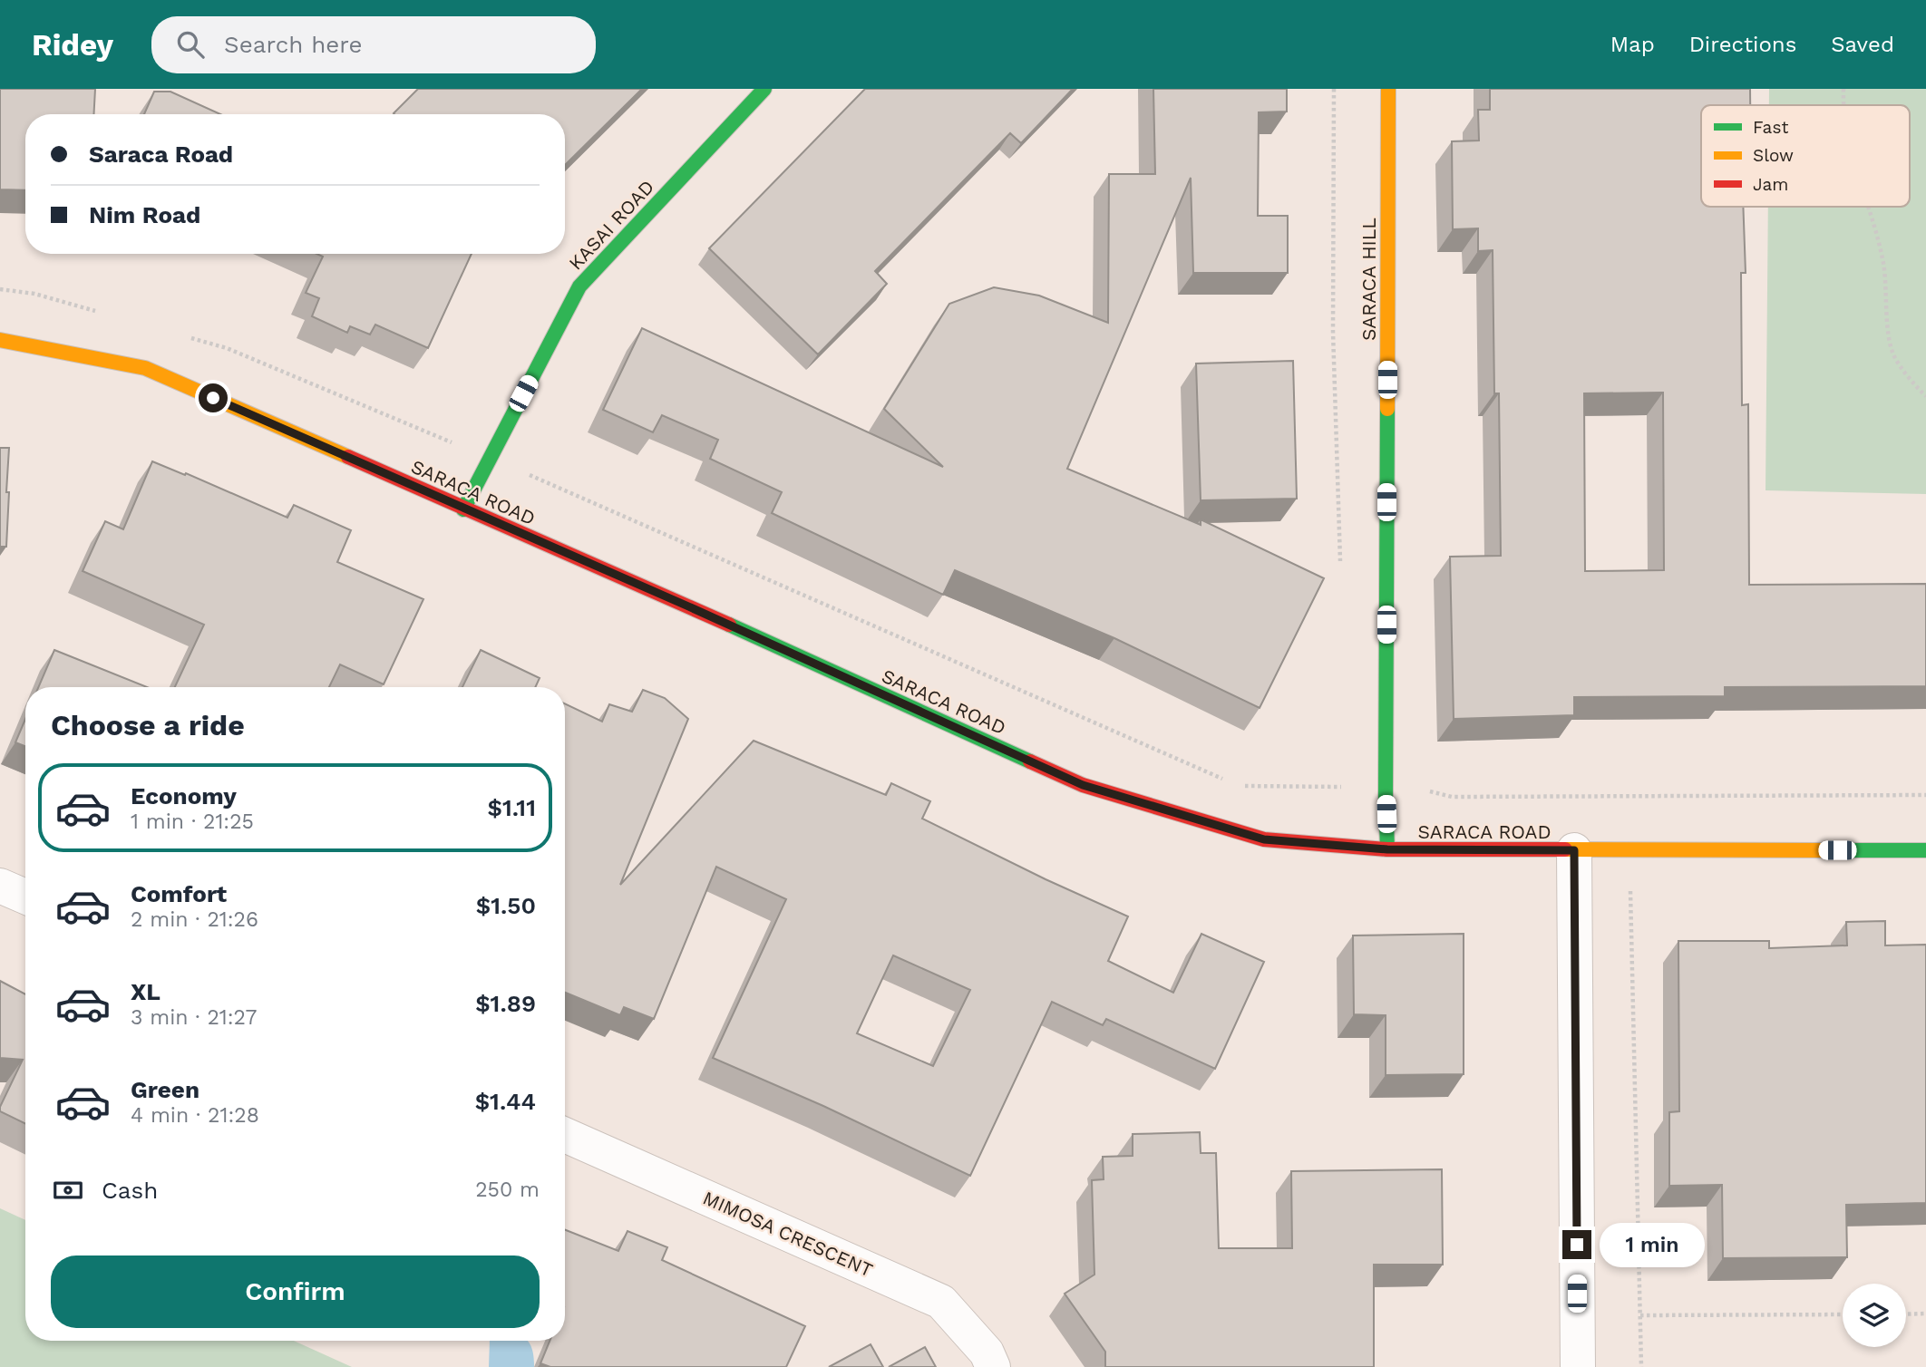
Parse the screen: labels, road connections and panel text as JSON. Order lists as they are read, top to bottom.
{
  "streets": {
    "street": [
      "KASAI ROAD",
      "SARACA HILL",
      "SARACA ROAD",
      "MIMOSA CRESCENT"
    ]
  },
  "crossings": [
    ["KASAI ROAD", "SARACA ROAD"],
    ["SARACA HILL", "SARACA ROAD"]
  ],
  "legend": ["Fast", "Slow", "Jam"],
  "page": {
    "header": "Ridey",
    "search": "Search here",
    "nav": ["Map", "Directions", "Saved"],
    "banner": ["Saraca Road", "Nim Road"],
    "heading": "Choose a ride",
    "list": [
      {
        "name": "Economy",
        "note": "1 min · 21:25",
        "value": "$1.11"
      },
      {
        "name": "Comfort",
        "note": "2 min · 21:26",
        "value": "$1.50"
      },
      {
        "name": "XL",
        "note": "3 min · 21:27",
        "value": "$1.89"
      },
      {
        "name": "Green",
        "note": "4 min · 21:28",
        "value": "$1.44"
      }
    ],
    "pay": ["Cash", "250 m"],
    "bubble": "1 min",
    "buttons": "Confirm"
  }
}
